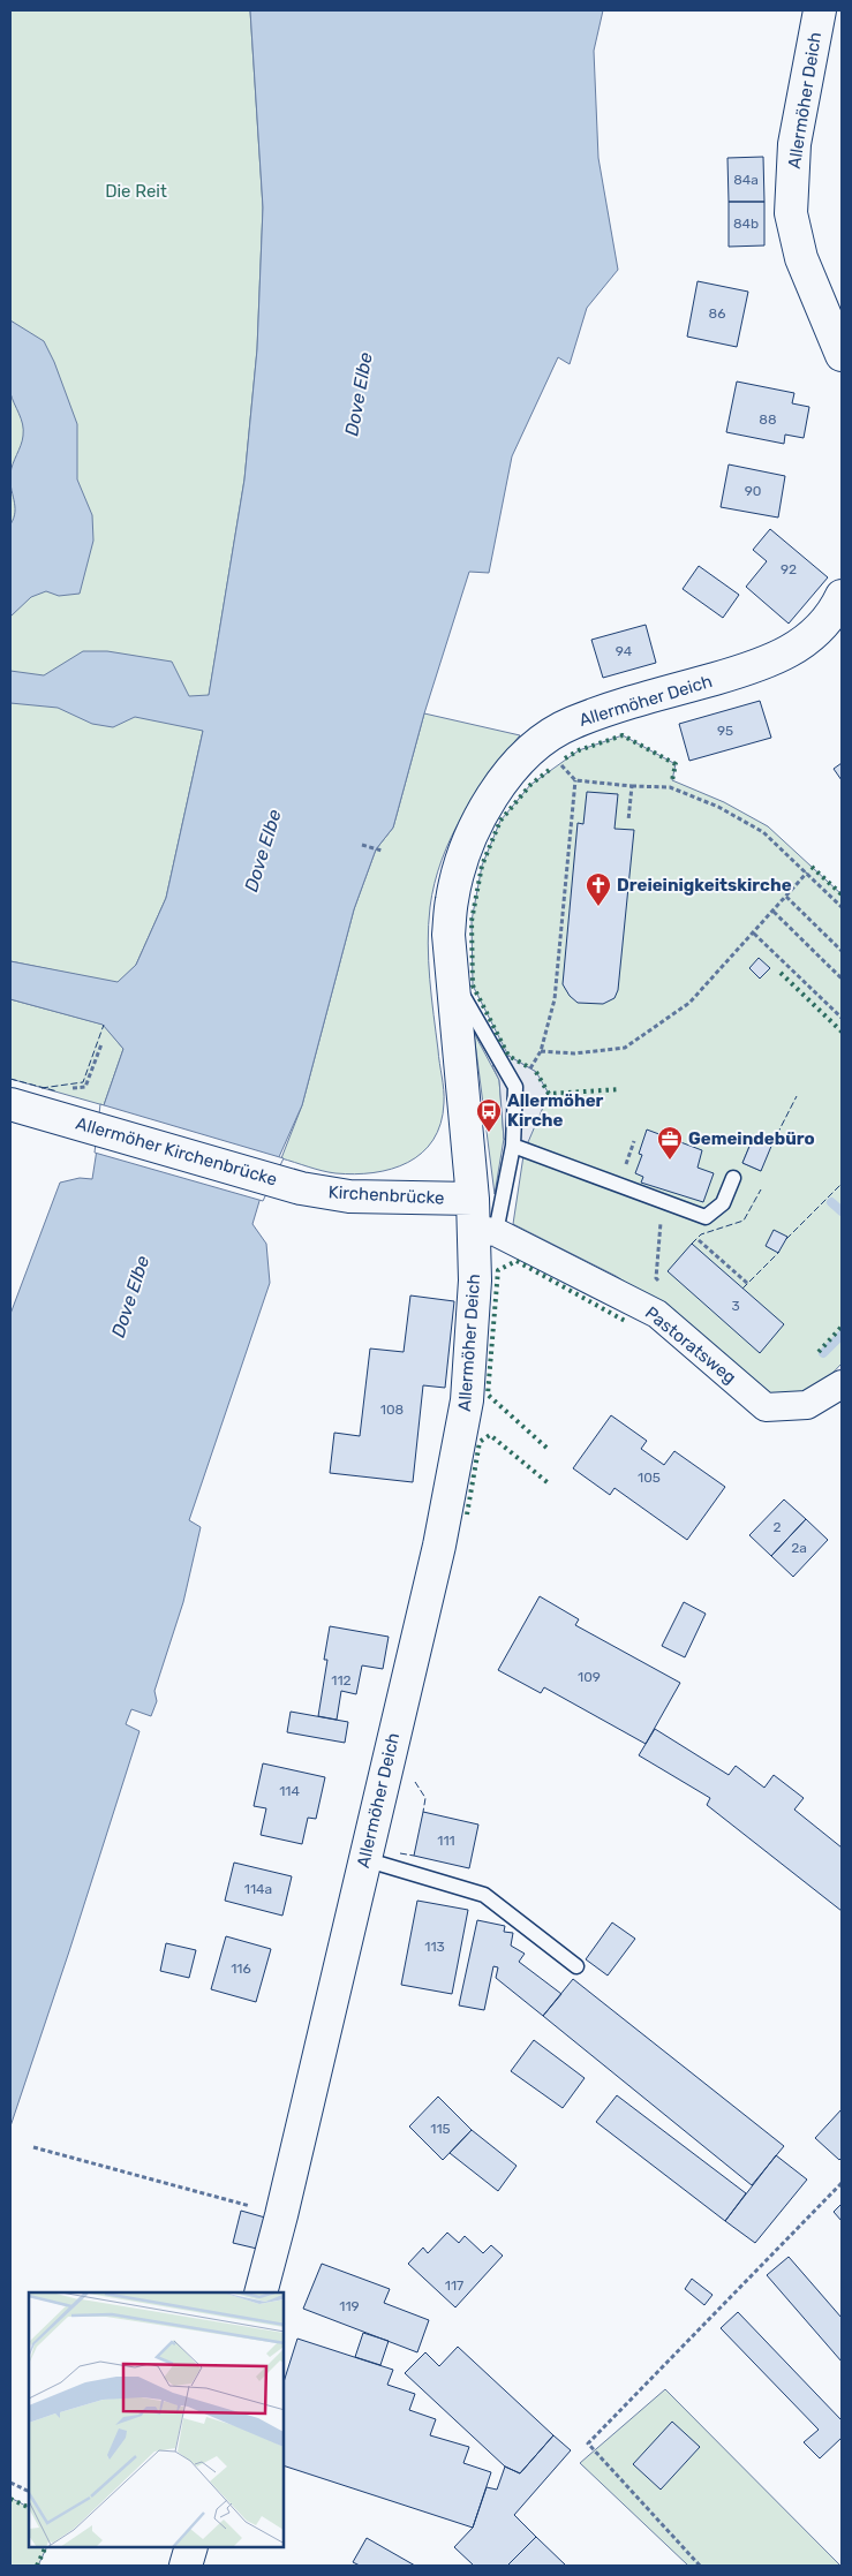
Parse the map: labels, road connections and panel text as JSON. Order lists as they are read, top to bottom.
{
  "streets": {
    "street": [
      "Allermöher Deich",
      "Allermöher Kirchenbrücke",
      "Kirchenbrücke",
      "Pastoratsweg"
    ]
  },
  "crossings": [
    ["Allermöher Deich", "Kirchenbrücke"],
    ["Allermöher Deich", "Pastoratsweg"],
    ["Allermöher Kirchenbrücke", "Kirchenbrücke"],
    ["Kirchenbrücke", "Pastoratsweg"]
  ],
  "water": ["Dove Elbe"],
  "parks": ["Die Reit"],
  "places": {
    "church": ["Dreieinigkeitskirche"],
    "bus stop": ["Allermöher Kirche"],
    "office": ["Gemeindebüro"]
  },
  "house_numbers": [
    "84a",
    "84b",
    "86",
    "88",
    "90",
    "92",
    "94",
    "95",
    "3",
    "108",
    "105",
    "2",
    "2a",
    "109",
    "112",
    "114",
    "111",
    "114a",
    "113",
    "116",
    "115",
    "117",
    "119"
  ]
}
